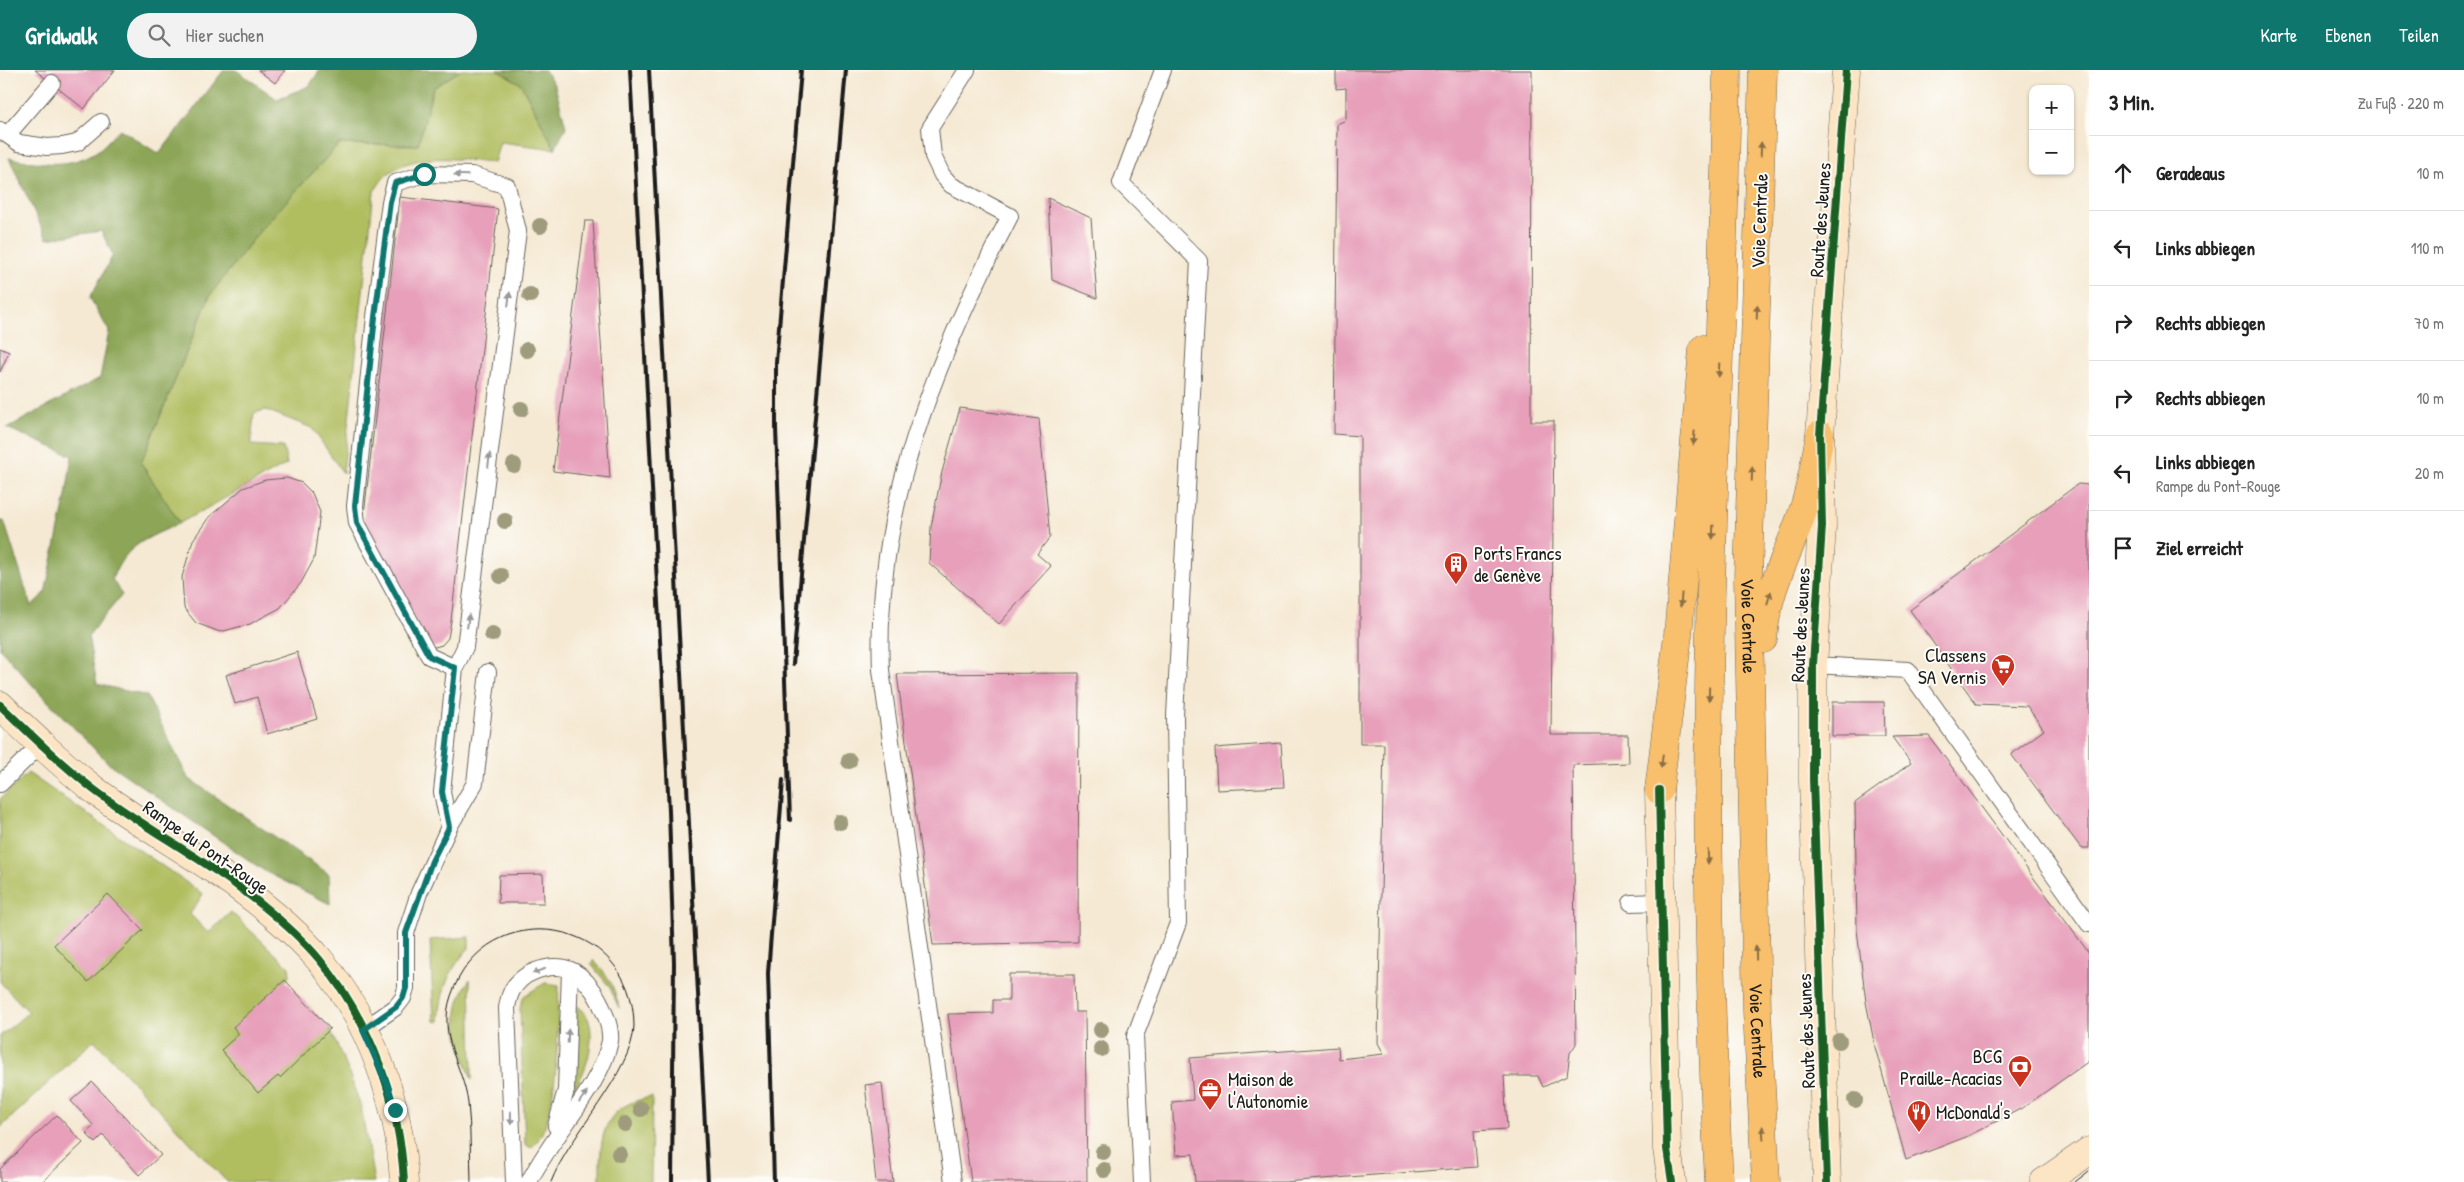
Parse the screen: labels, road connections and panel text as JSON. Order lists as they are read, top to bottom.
{
  "streets": {
    "main road": ["Voie Centrale"],
    "street": ["Route des Jeunes", "Rampe du Pont-Rouge"]
  },
  "places": {
    "building": ["Ports Francs de Genève"],
    "supermarket": ["Classens SA Vernis"],
    "bank": ["BCG Praille-Acacias"],
    "office": ["Maison de l'Autonomie"],
    "restaurant": ["McDonald's"]
  },
  "page": {
    "header": "Gridwalk",
    "search": "Hier suchen",
    "nav": ["Karte", "Ebenen", "Teilen"],
    "heading": ["3 Min.", "Zu Fuß · 220 m"],
    "map_buttons": ["+", "−"],
    "list": [
      ["Geradeaus", "10 m"],
      ["Links abbiegen", "110 m"],
      ["Rechts abbiegen", "70 m"],
      ["Rechts abbiegen", "10 m"],
      ["Links abbiegen", "Rampe du Pont-Rouge", "20 m"],
      "Ziel erreicht"
    ]
  }
}
